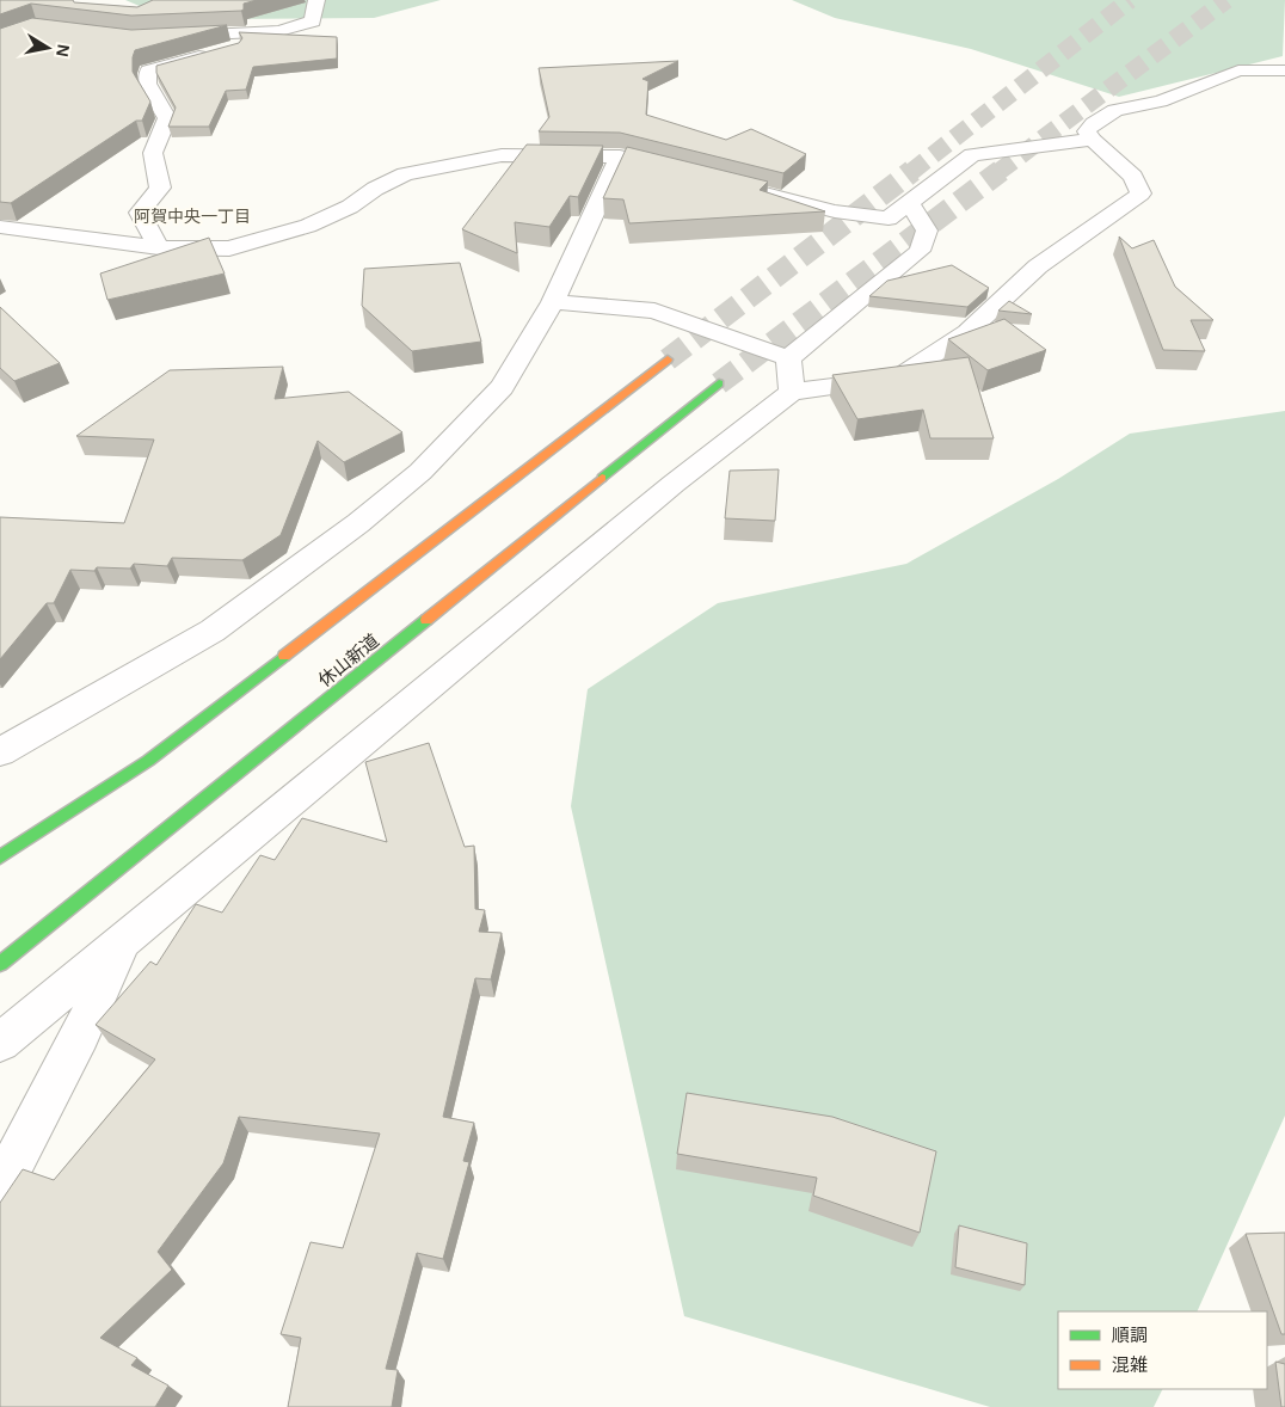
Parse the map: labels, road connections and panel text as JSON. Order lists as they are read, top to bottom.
{
  "streets": {
    "highway": ["休山新道"]
  },
  "districts": ["阿賀中央一丁目"],
  "legend": ["順調", "混雑"],
  "north": "right"
}
